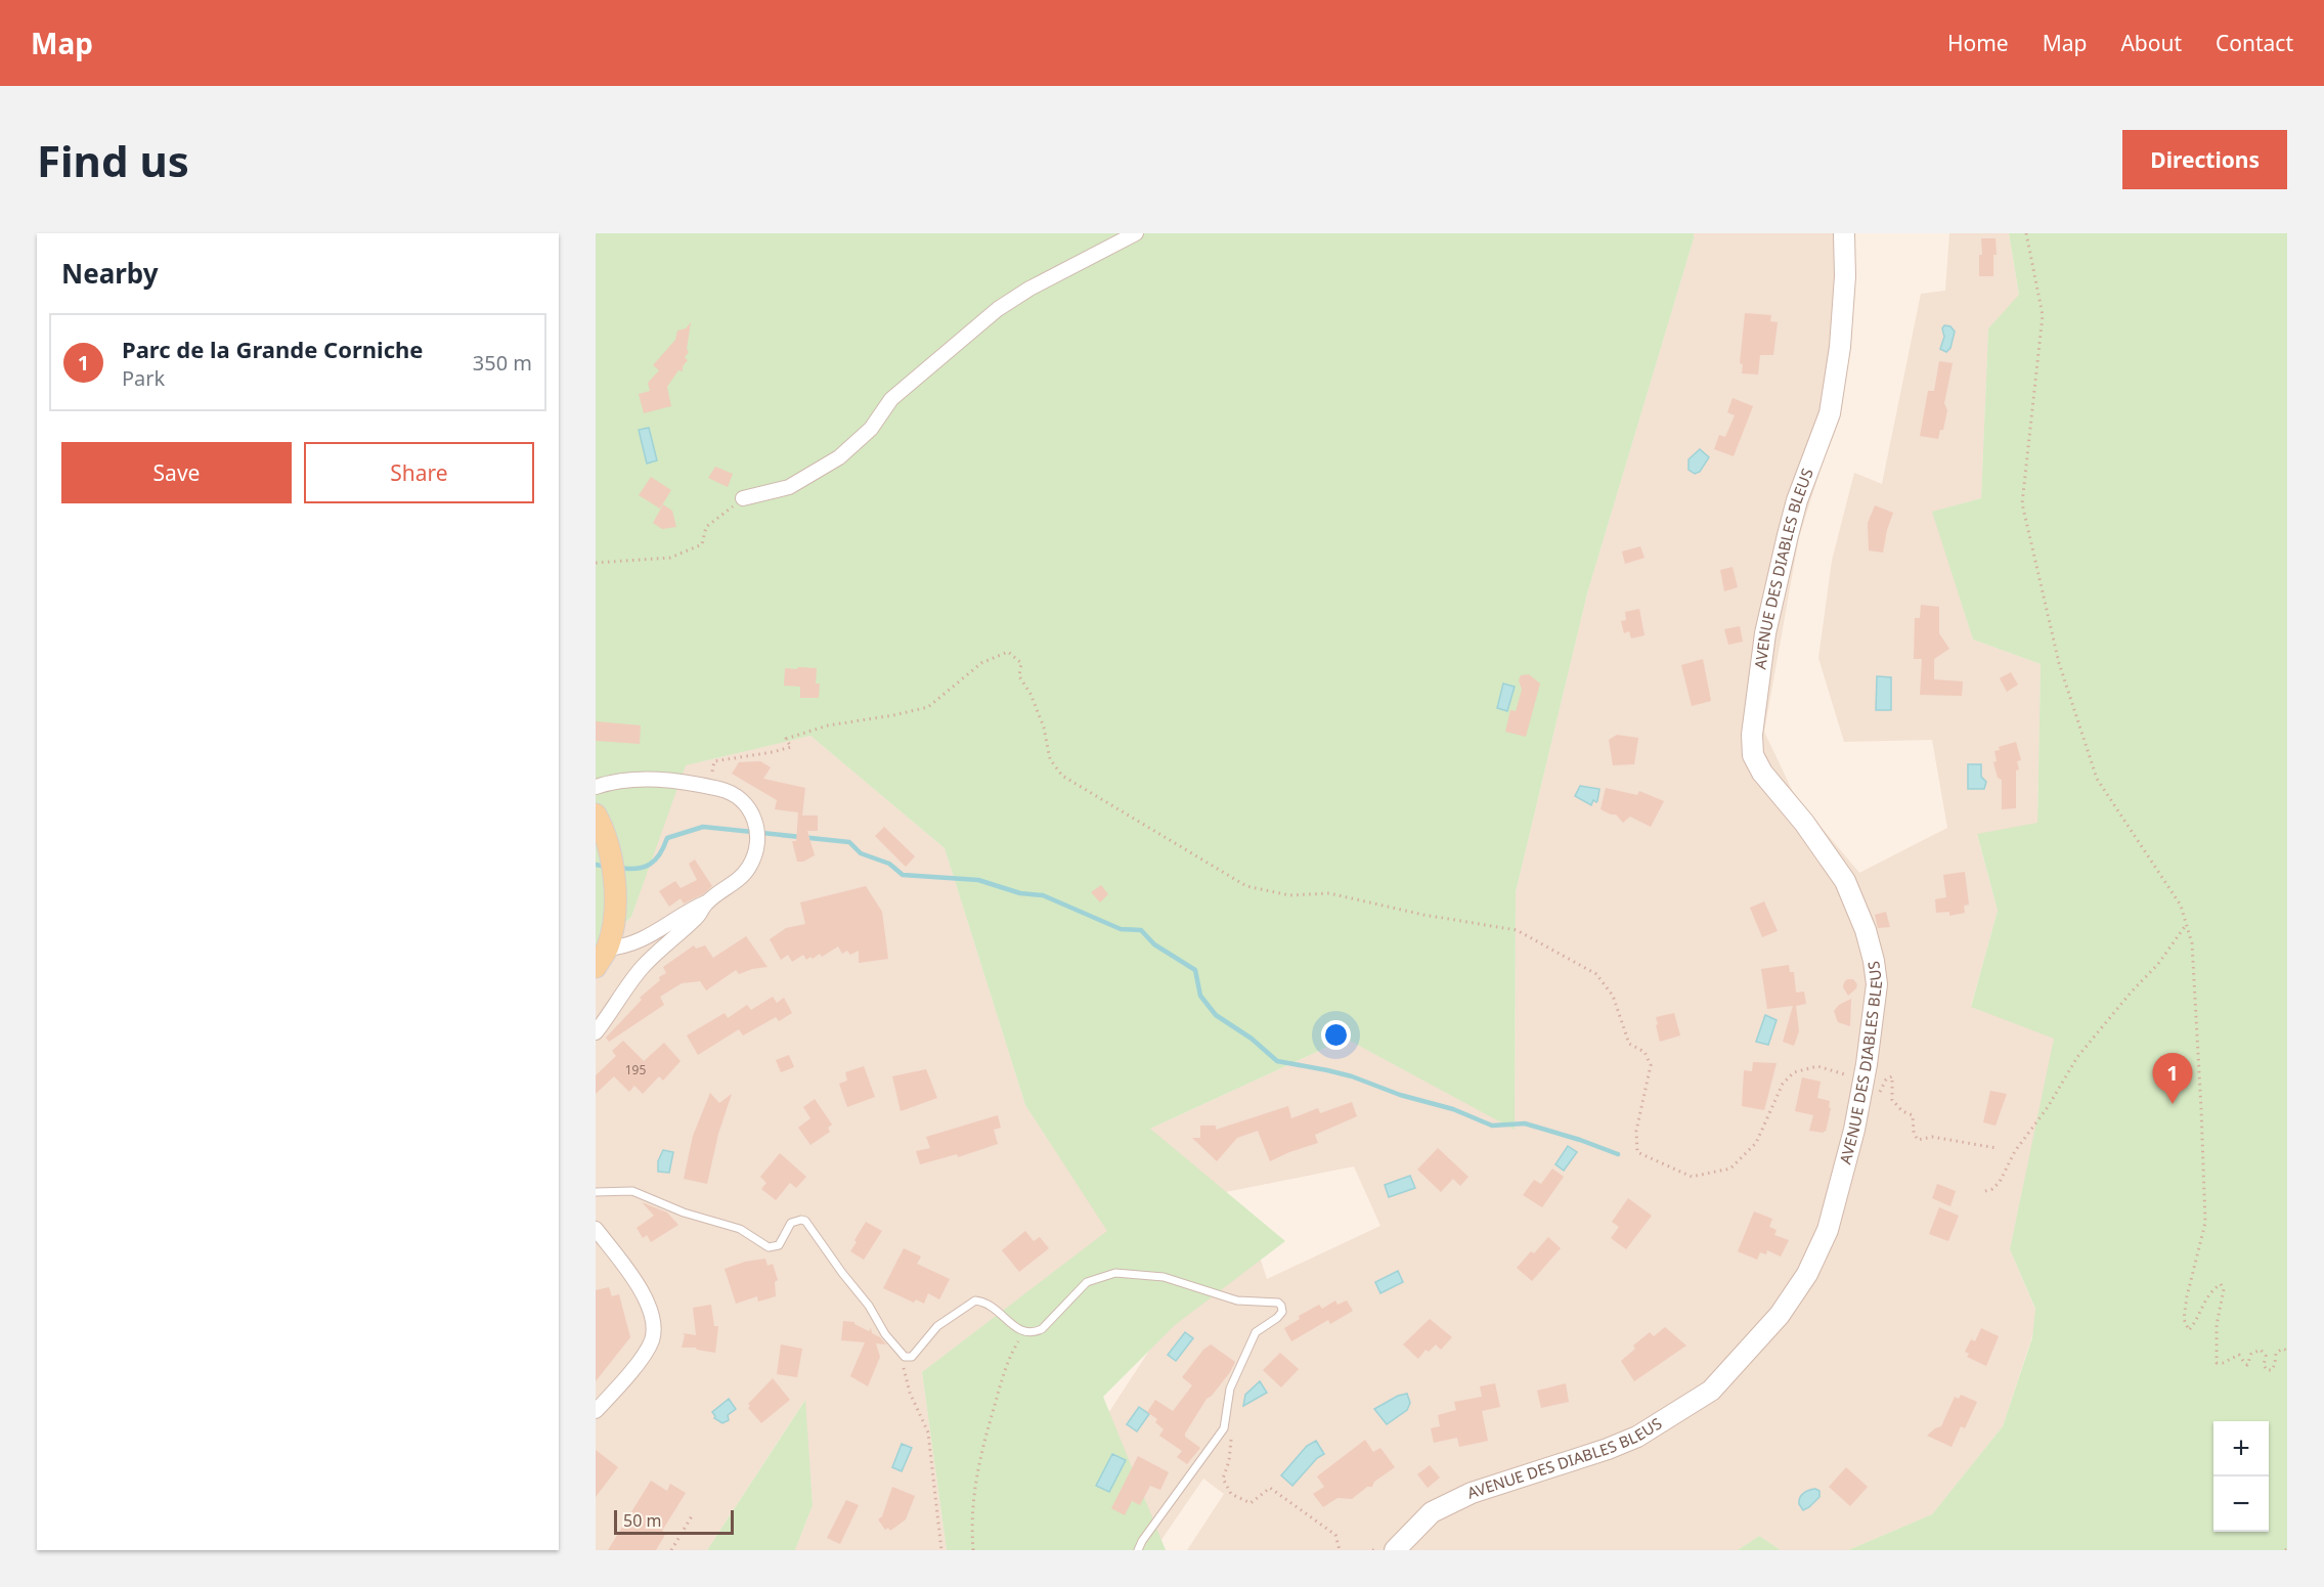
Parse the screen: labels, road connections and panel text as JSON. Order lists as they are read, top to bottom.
{
  "streets": {
    "main road": ["AVENUE DES DIABLES BLEUS"]
  },
  "house_numbers": ["195"],
  "scale_bar": "50 m",
  "page": {
    "header": "Map",
    "nav": [
      "Home",
      "Map",
      "About",
      "Contact"
    ],
    "buttons": [
      "Directions",
      ["Save", "Share"]
    ],
    "title": "Find us",
    "heading": "Nearby",
    "list": [
      {
        "mark": "1",
        "name": "Parc de la Grande Corniche",
        "note": "Park",
        "value": "350 m"
      }
    ],
    "pins": "1",
    "map_buttons": ["+", "−"],
    "scale": "50 m"
  }
}
